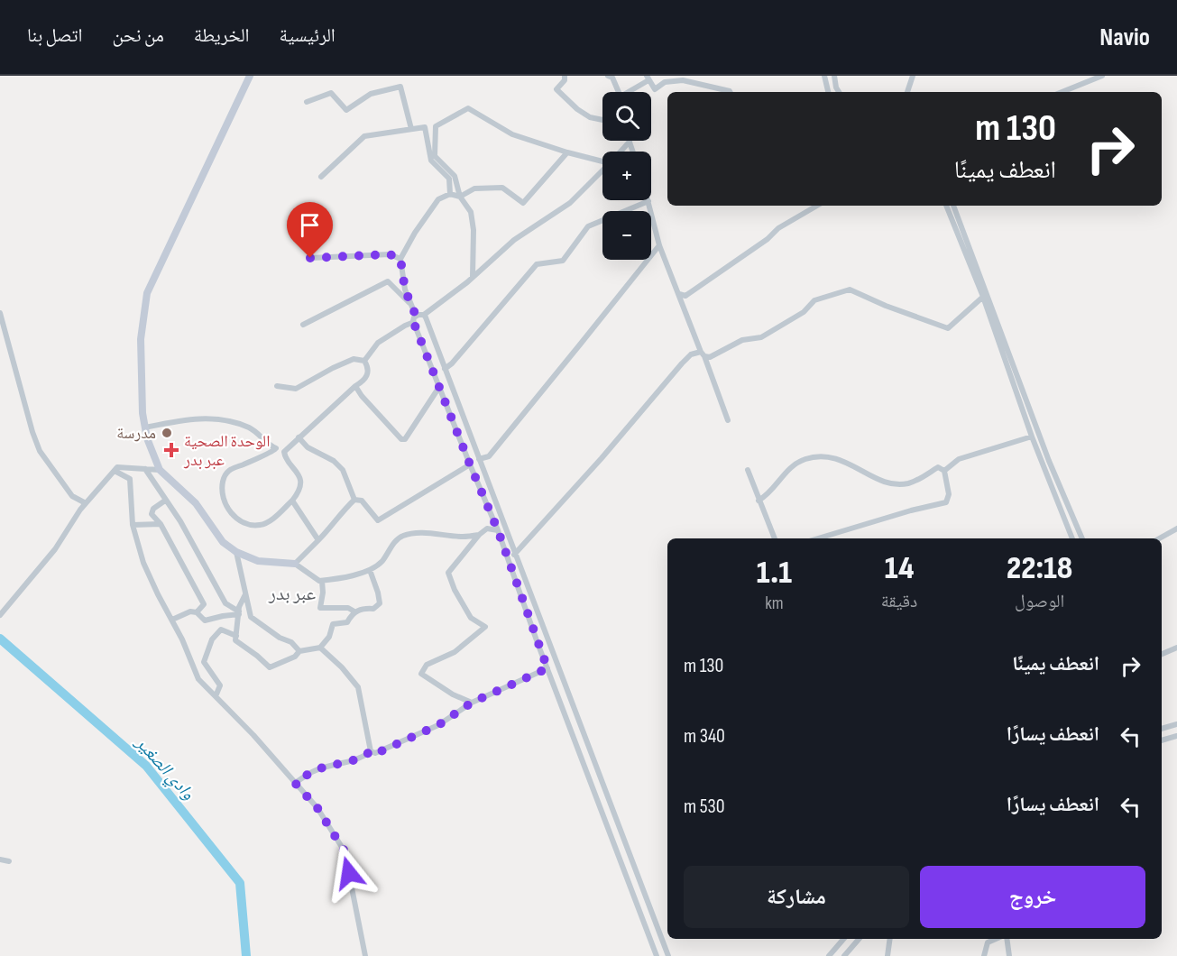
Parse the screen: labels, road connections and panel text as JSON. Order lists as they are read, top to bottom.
{
  "districts": ["عبر بدر"],
  "water": ["وادي الصغير"],
  "places": {
    "other": ["مدرسة"],
    "health": ["الوحدة الصحية عبر بدر"]
  },
  "page": {
    "header": "Navio",
    "nav": [
      "الرئيسية",
      "الخريطة",
      "من نحن",
      "اتصل بنا"
    ],
    "map_buttons": ["+", "−"],
    "turn": ["130 m", "انعطف يمينًا"],
    "eta": [
      "22:18",
      "الوصول",
      "14",
      "دقيقة",
      "1.1",
      "km"
    ],
    "list": [
      {
        "name": "انعطف يمينًا",
        "value": "130 m"
      },
      {
        "name": "انعطف يسارًا",
        "value": "340 m"
      },
      {
        "name": "انعطف يسارًا",
        "value": "530 m"
      }
    ],
    "buttons": ["خروج", "مشاركة"]
  }
}
